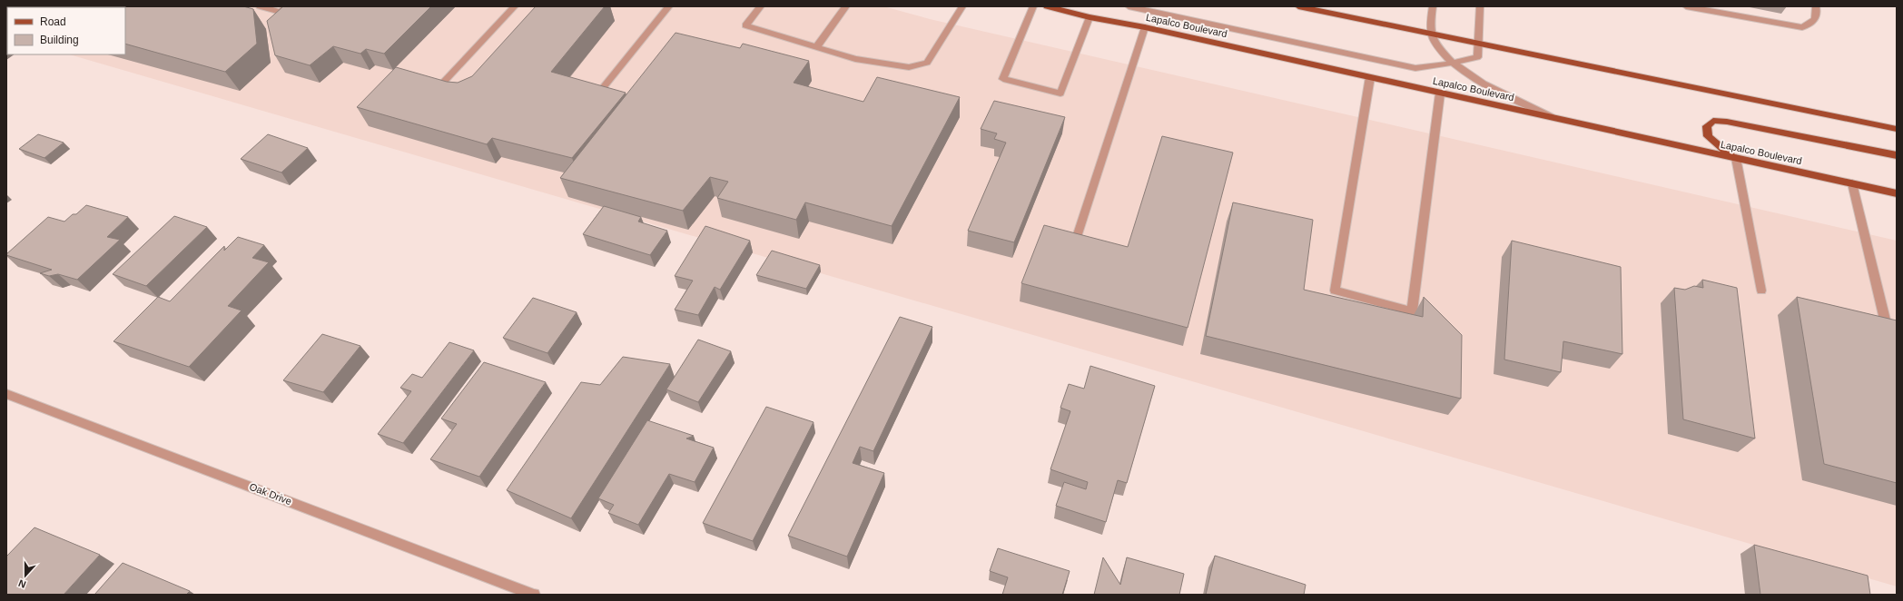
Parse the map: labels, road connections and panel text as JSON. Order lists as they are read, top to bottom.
{
  "streets": {
    "main road": ["Lapalco Boulevard"],
    "street": ["Oak Drive"]
  },
  "legend": ["Road", "Building"],
  "north": "bottom"
}
